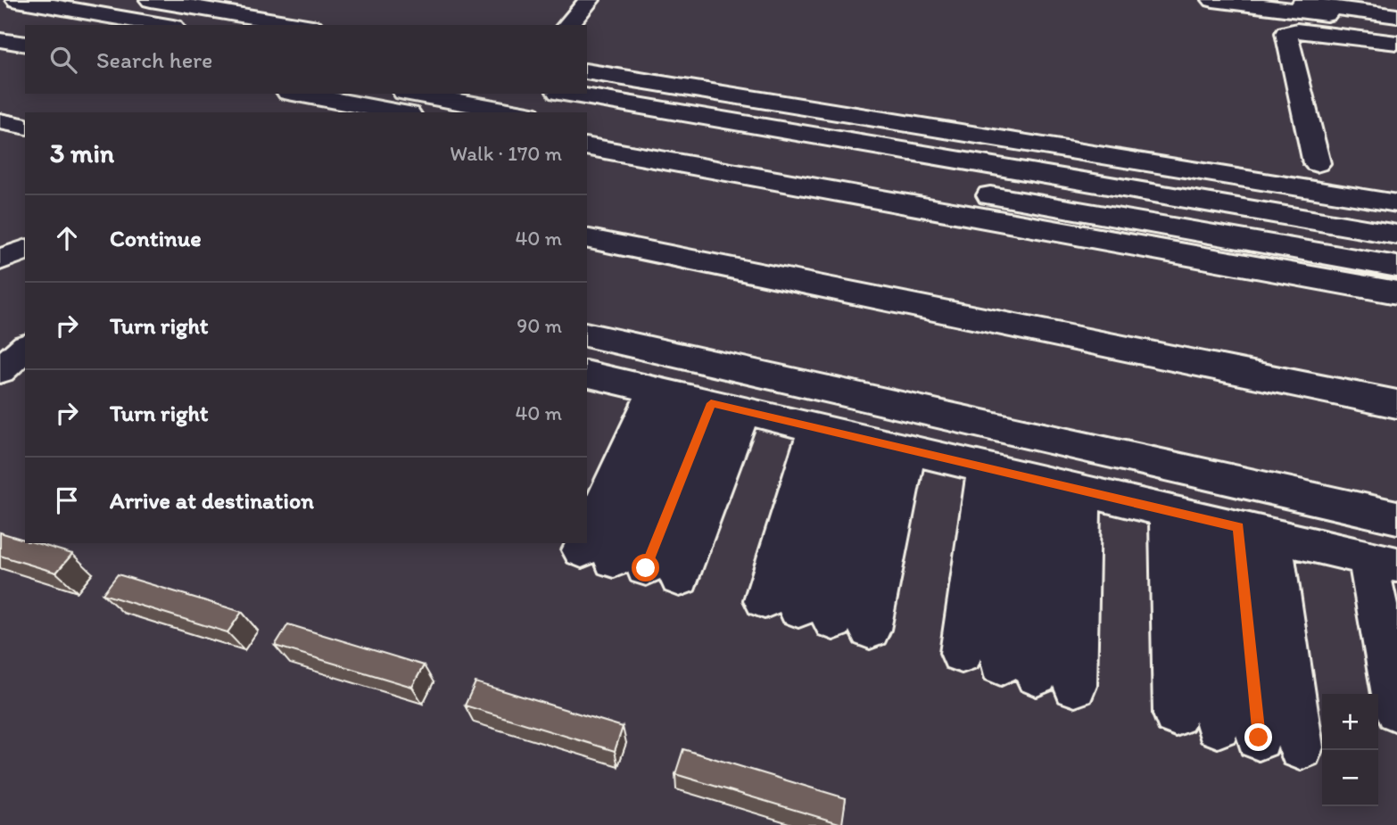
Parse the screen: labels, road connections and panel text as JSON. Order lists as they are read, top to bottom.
{
  "page": {
    "search": "Search here",
    "heading": ["3 min", "Walk · 170 m"],
    "list": [
      ["Continue", "40 m"],
      ["Turn right", "90 m"],
      ["Turn right", "40 m"],
      "Arrive at destination"
    ],
    "map_buttons": ["+", "−"]
  }
}
